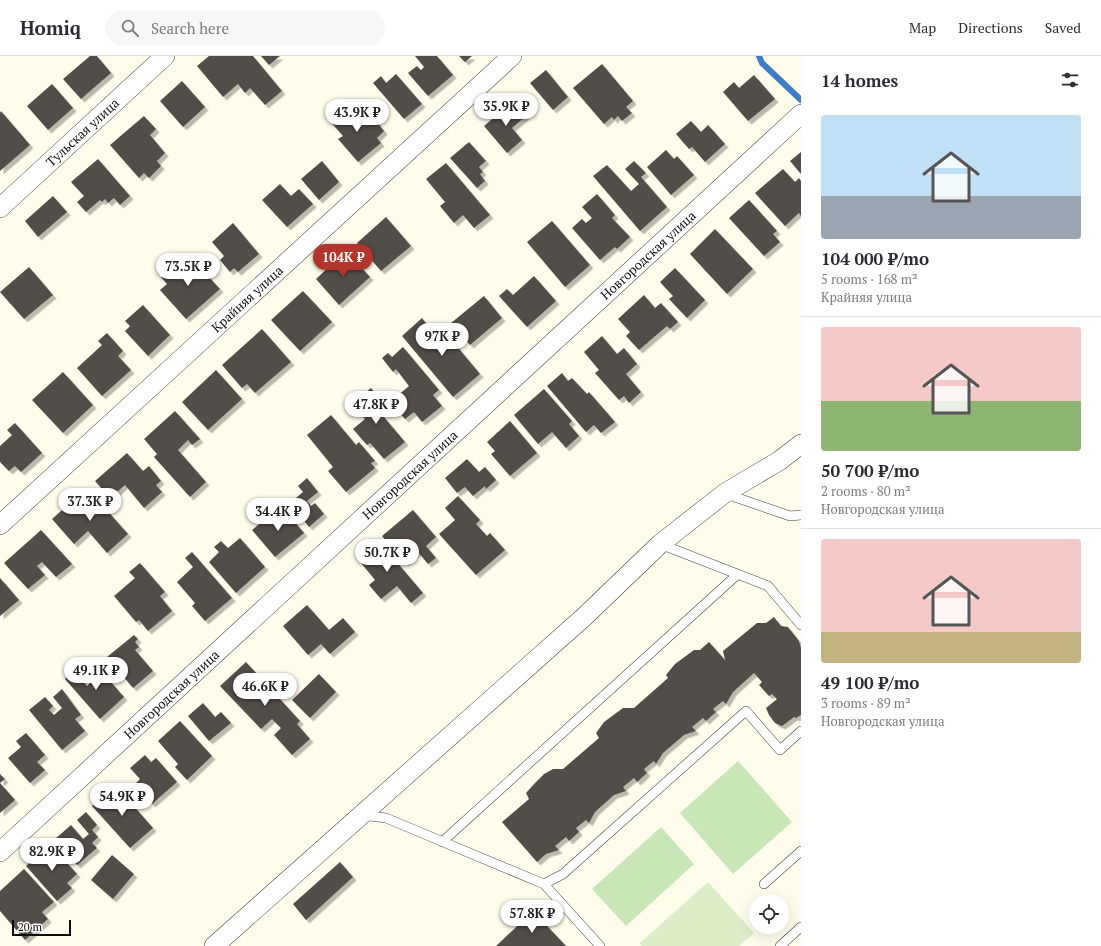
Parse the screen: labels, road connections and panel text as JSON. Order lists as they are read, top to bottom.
{
  "streets": {
    "street": ["Тульская улица", "Новгородская улица", "Крайняя улица"]
  },
  "scale_bar": "20 m",
  "page": {
    "header": "Homiq",
    "search": "Search here",
    "nav": ["Map", "Directions", "Saved"],
    "heading": "14 homes",
    "price": [
      "35.9K ₽",
      "43.9K ₽",
      "104K ₽",
      "73.5K ₽",
      "97K ₽",
      "47.8K ₽",
      "37.3K ₽",
      "34.4K ₽",
      "50.7K ₽",
      "49.1K ₽",
      "46.6K ₽",
      "54.9K ₽",
      "82.9K ₽",
      "57.8K ₽"
    ],
    "list": [
      {
        "name": "104 000 ₽/mo",
        "note": "5 rooms · 168 m² · Крайняя улица"
      },
      {
        "name": "50 700 ₽/mo",
        "note": "2 rooms · 80 m² · Новгородская улица"
      },
      {
        "name": "49 100 ₽/mo",
        "note": "3 rooms · 89 m² · Новгородская улица"
      }
    ],
    "scale": "20 m"
  }
}
